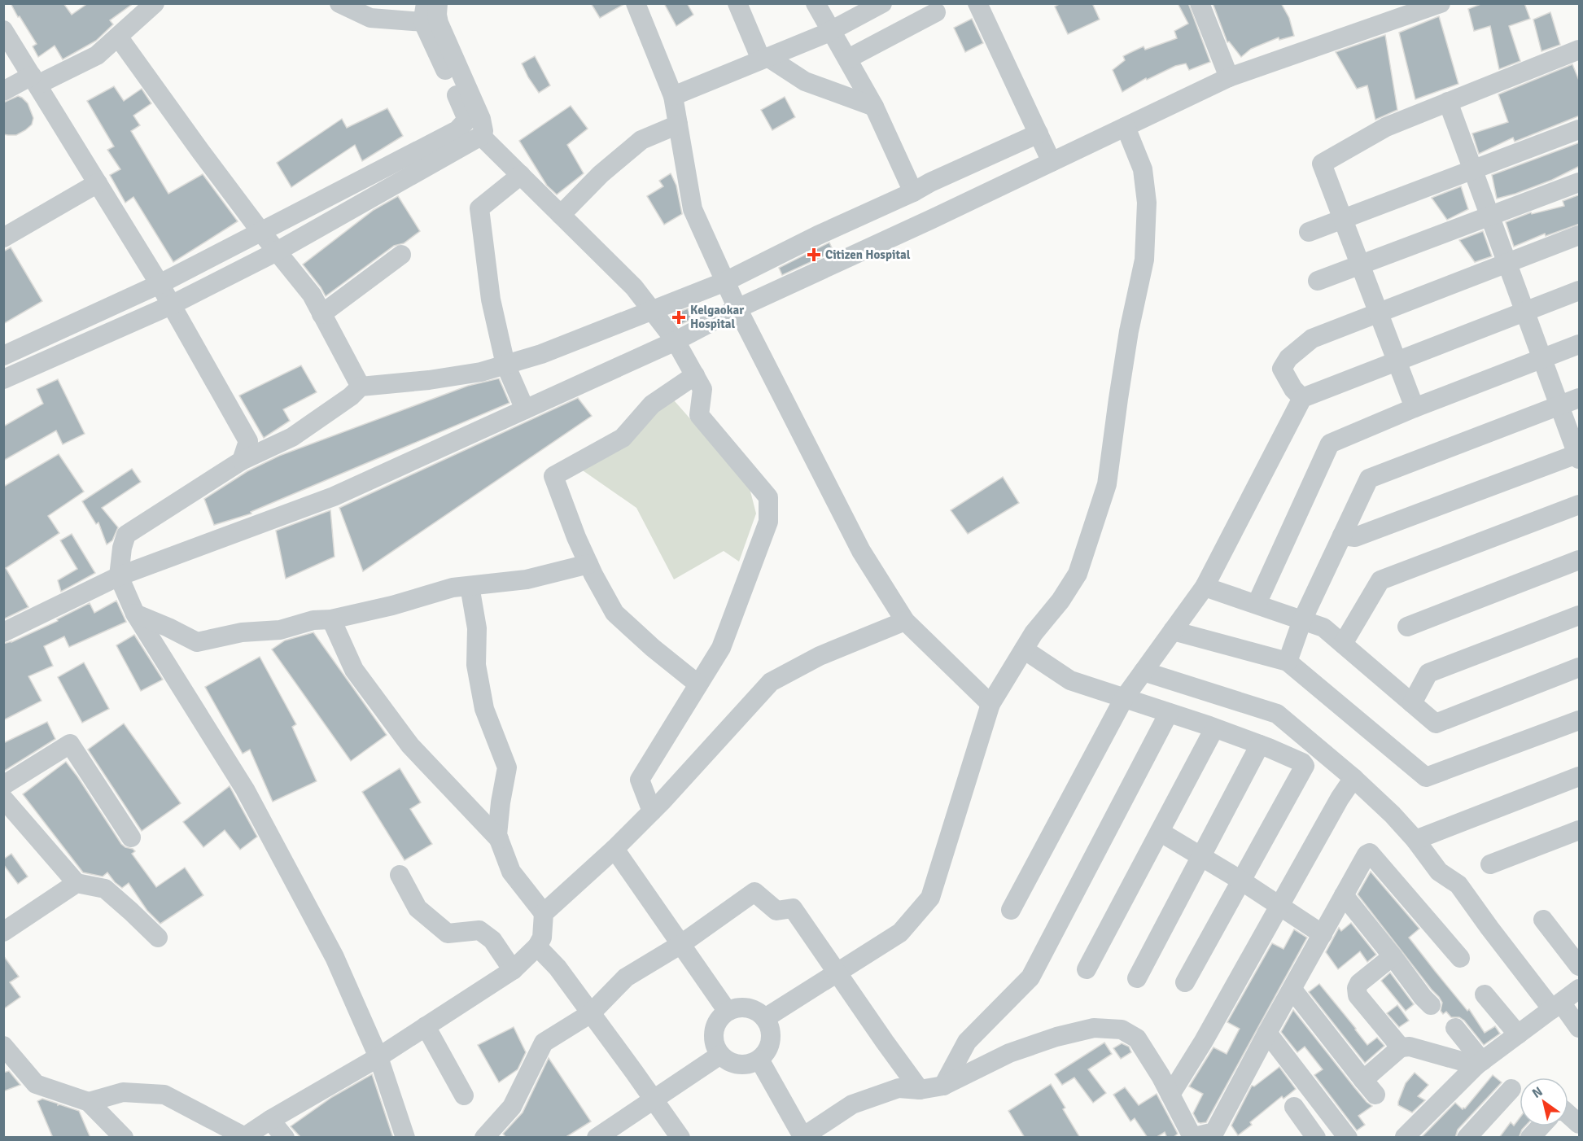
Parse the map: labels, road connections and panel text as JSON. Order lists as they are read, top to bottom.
{
  "places": {
    "health": ["Citizen Hospital", "Kelgaokar Hospital"]
  },
  "north": "top left"
}
